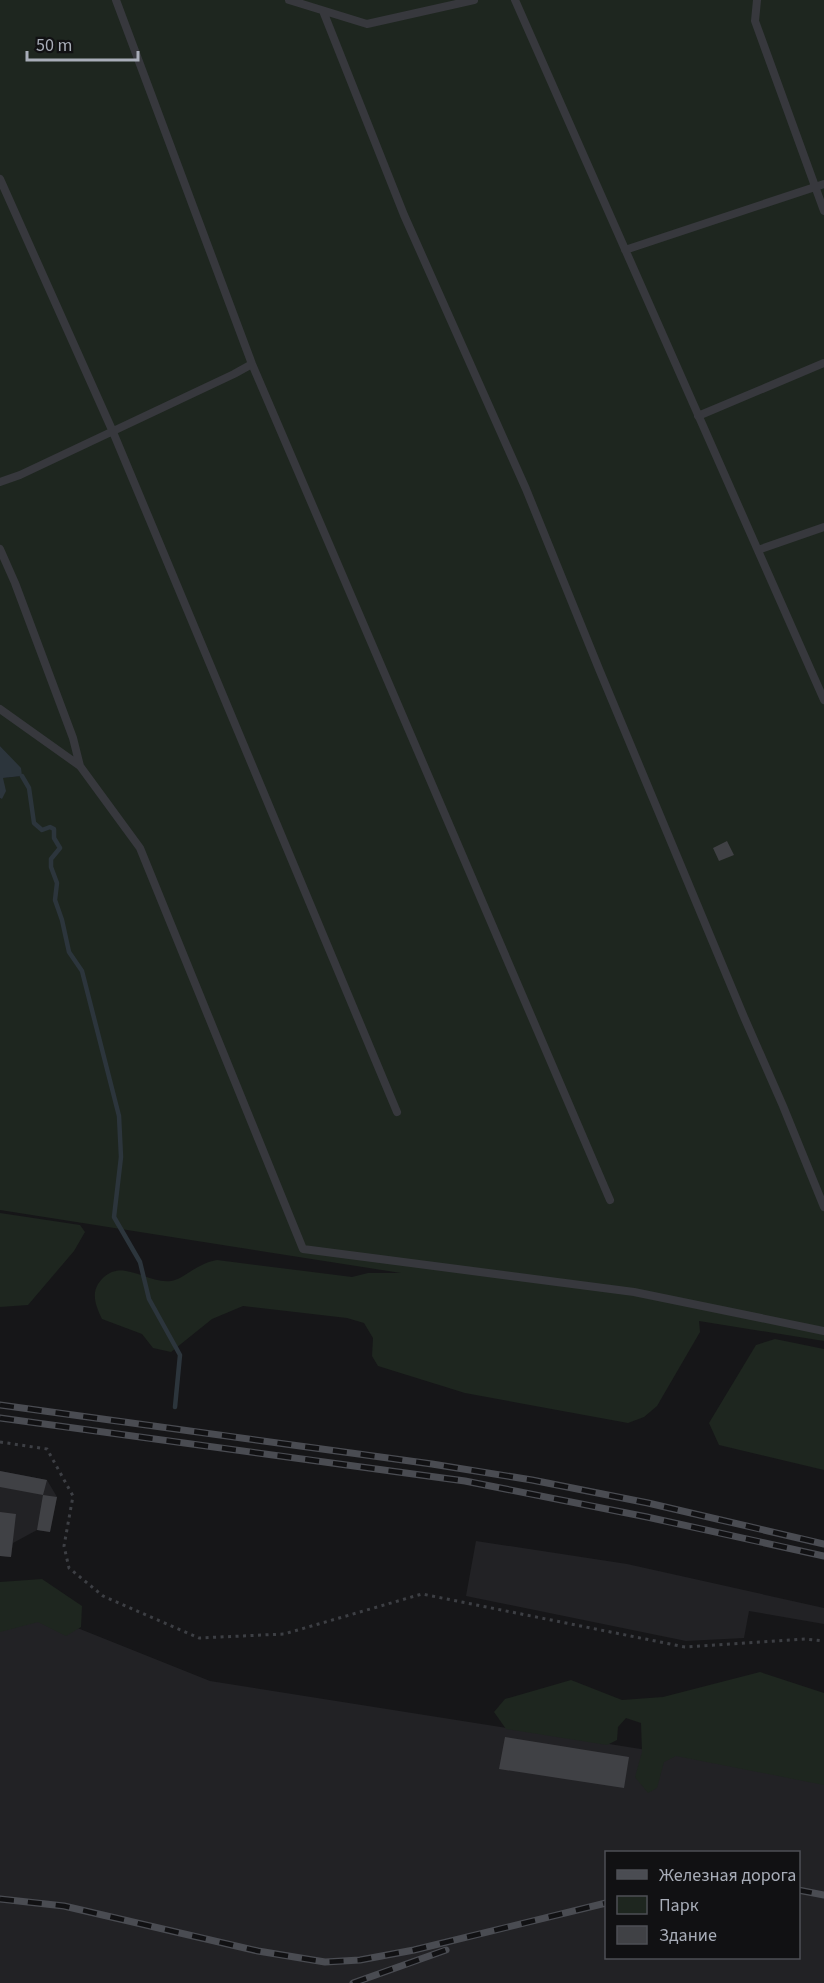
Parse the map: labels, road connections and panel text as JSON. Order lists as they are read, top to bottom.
{
  "legend": ["Железная дорога", "Парк", "Здание"],
  "scale_bar": "50 m"
}
